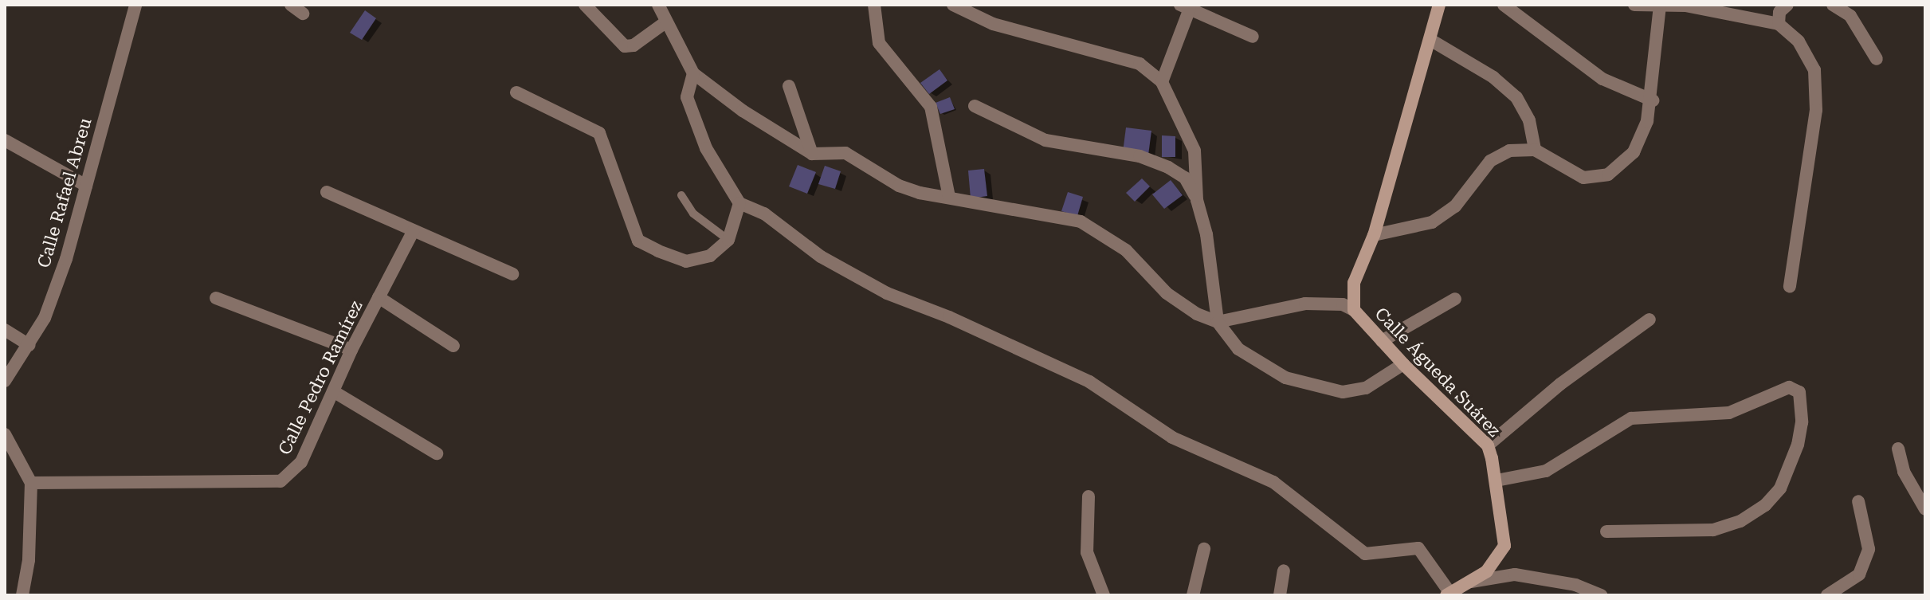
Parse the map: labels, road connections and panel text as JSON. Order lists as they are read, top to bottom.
{
  "streets": {
    "street": ["Calle Rafael Abreu", "Calle Águeda Suárez", "Calle Pedro Ramírez"]
  }
}
